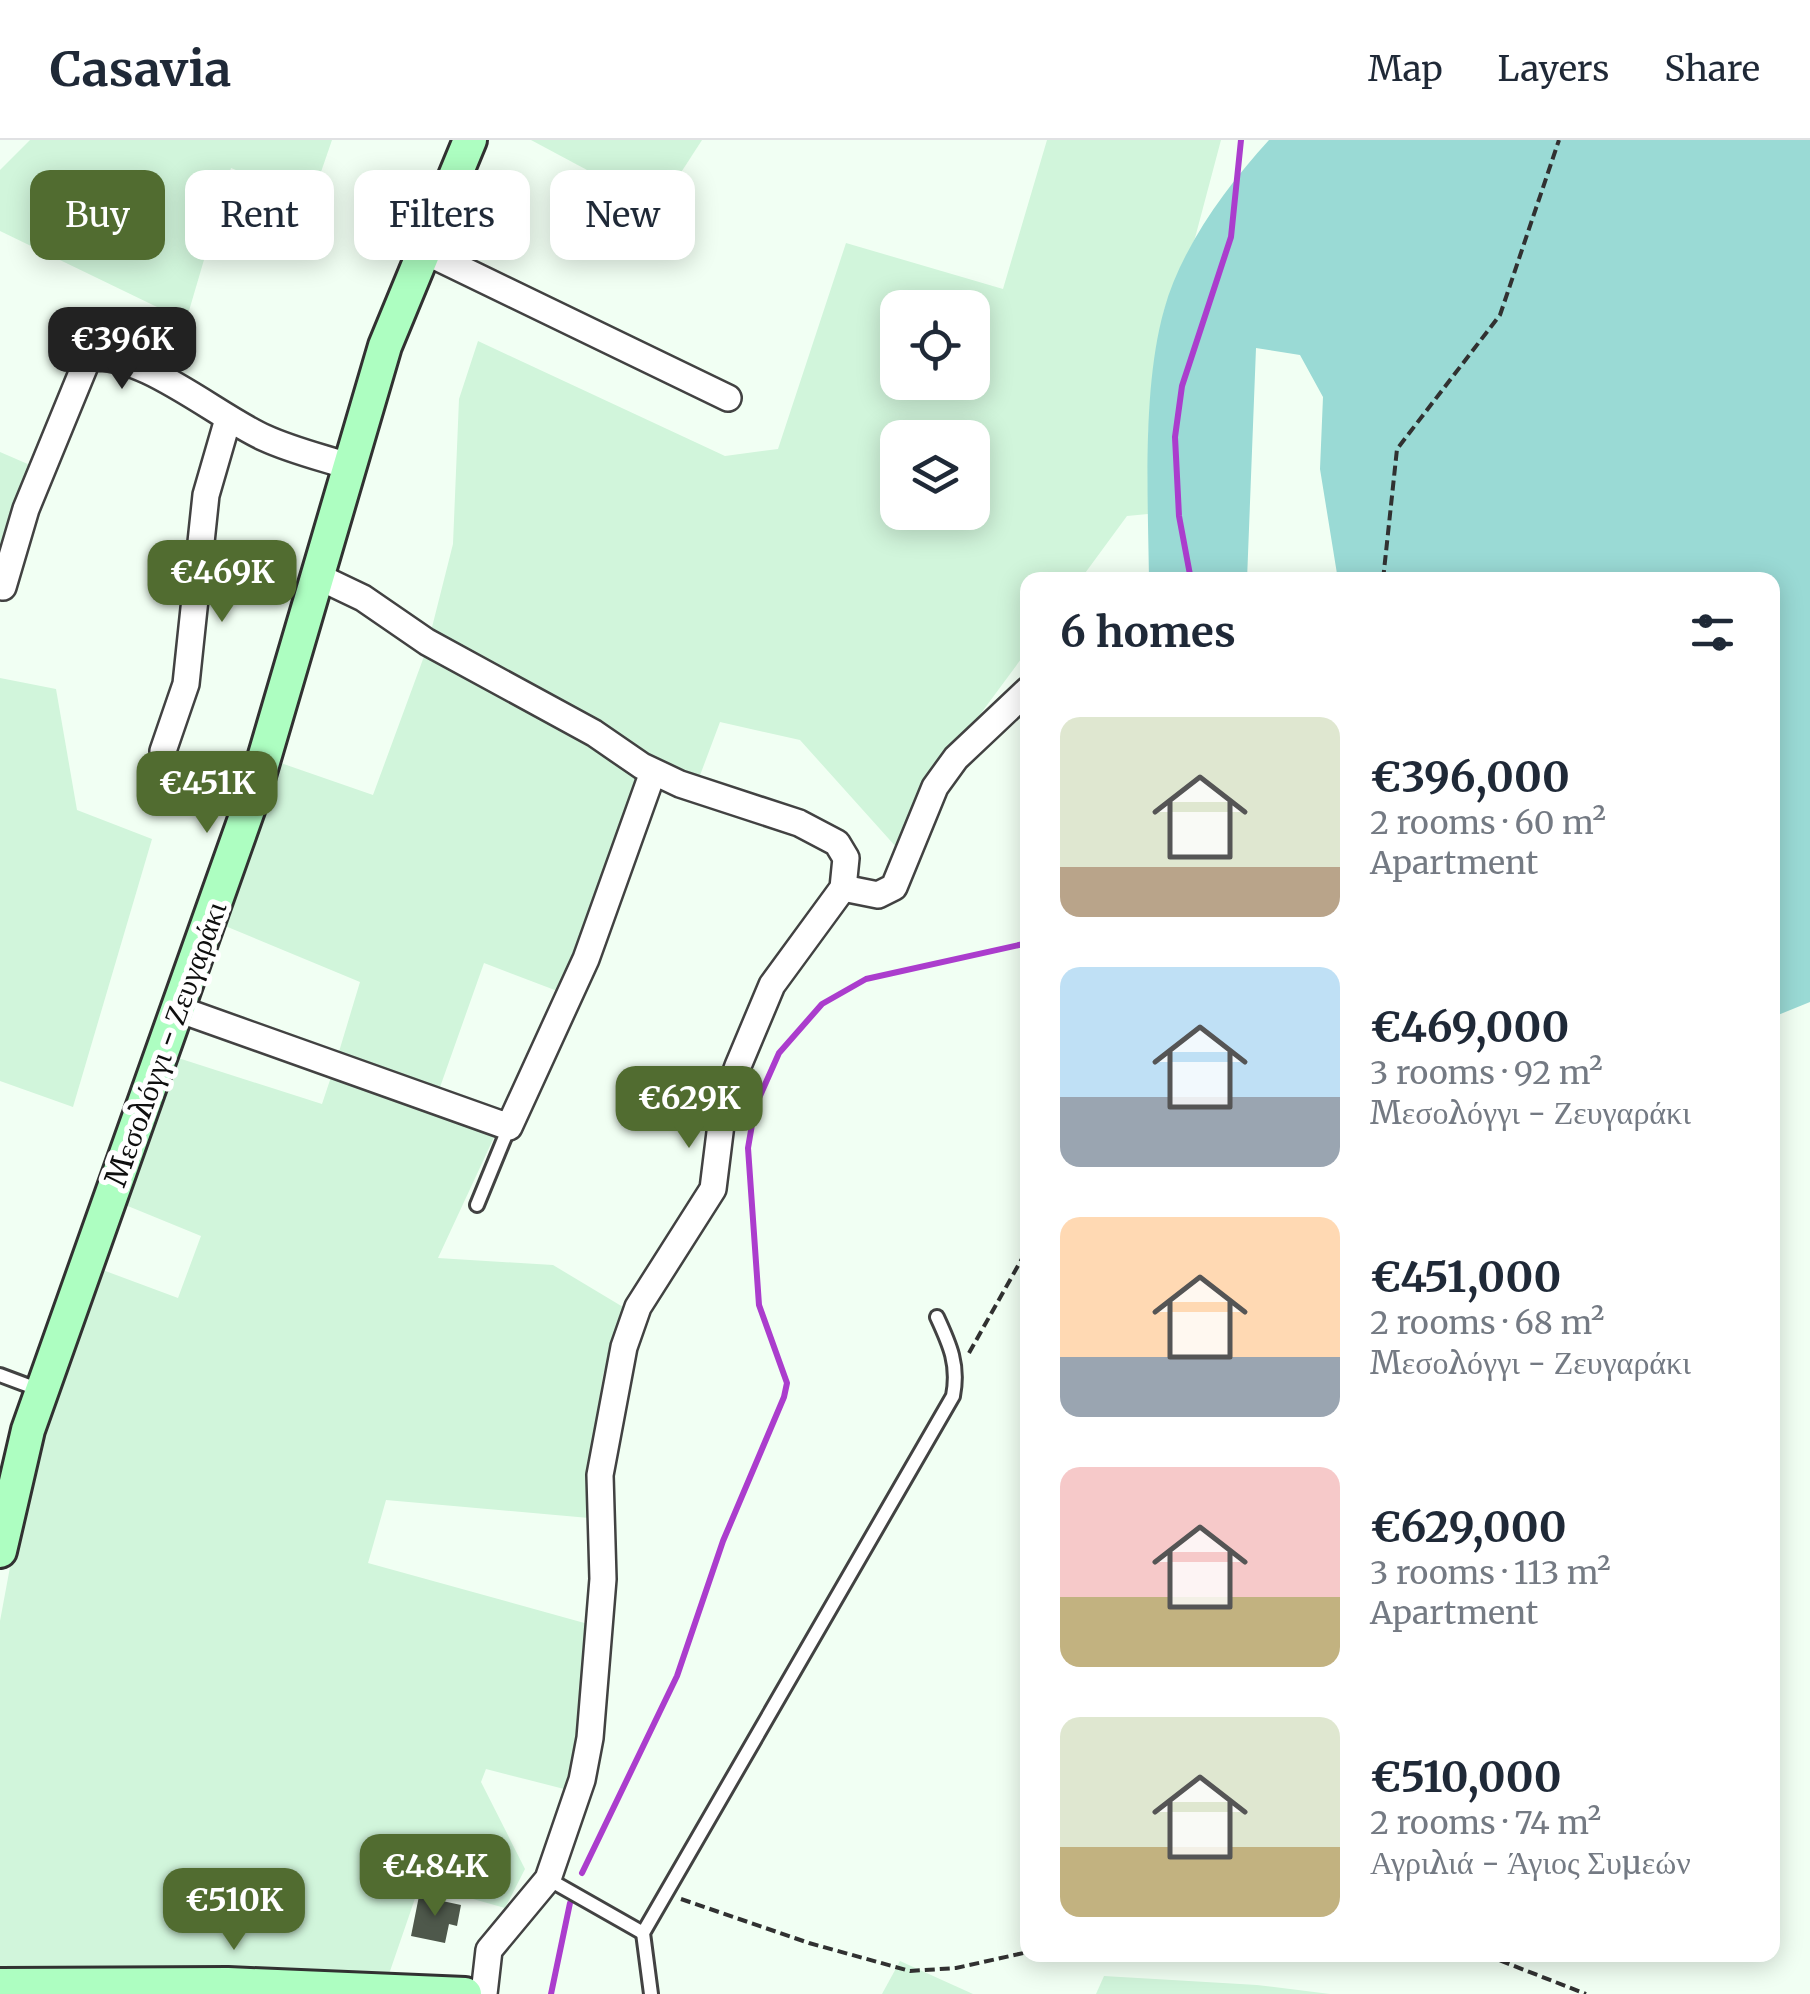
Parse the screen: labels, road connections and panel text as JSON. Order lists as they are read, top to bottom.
{
  "streets": {
    "main road": ["Μεσολόγγι - Ζευγαράκι"]
  },
  "page": {
    "header": "Casavia",
    "nav": ["Map", "Layers", "Share"],
    "chip": [
      "Buy",
      "Rent",
      "Filters",
      "New"
    ],
    "price": [
      "€396K",
      "€469K",
      "€451K",
      "€629K",
      "€484K",
      "€510K"
    ],
    "heading": "6 homes",
    "list": [
      {
        "name": "€396,000",
        "note": "2 rooms · 60 m² · Apartment"
      },
      {
        "name": "€469,000",
        "note": "3 rooms · 92 m² · Μεσολόγγι - Ζευγαράκι"
      },
      {
        "name": "€451,000",
        "note": "2 rooms · 68 m² · Μεσολόγγι - Ζευγαράκι"
      },
      {
        "name": "€629,000",
        "note": "3 rooms · 113 m² · Apartment"
      },
      {
        "name": "€510,000",
        "note": "2 rooms · 74 m² · Αγριλιά - Άγιος Συμεών"
      }
    ]
  }
}
